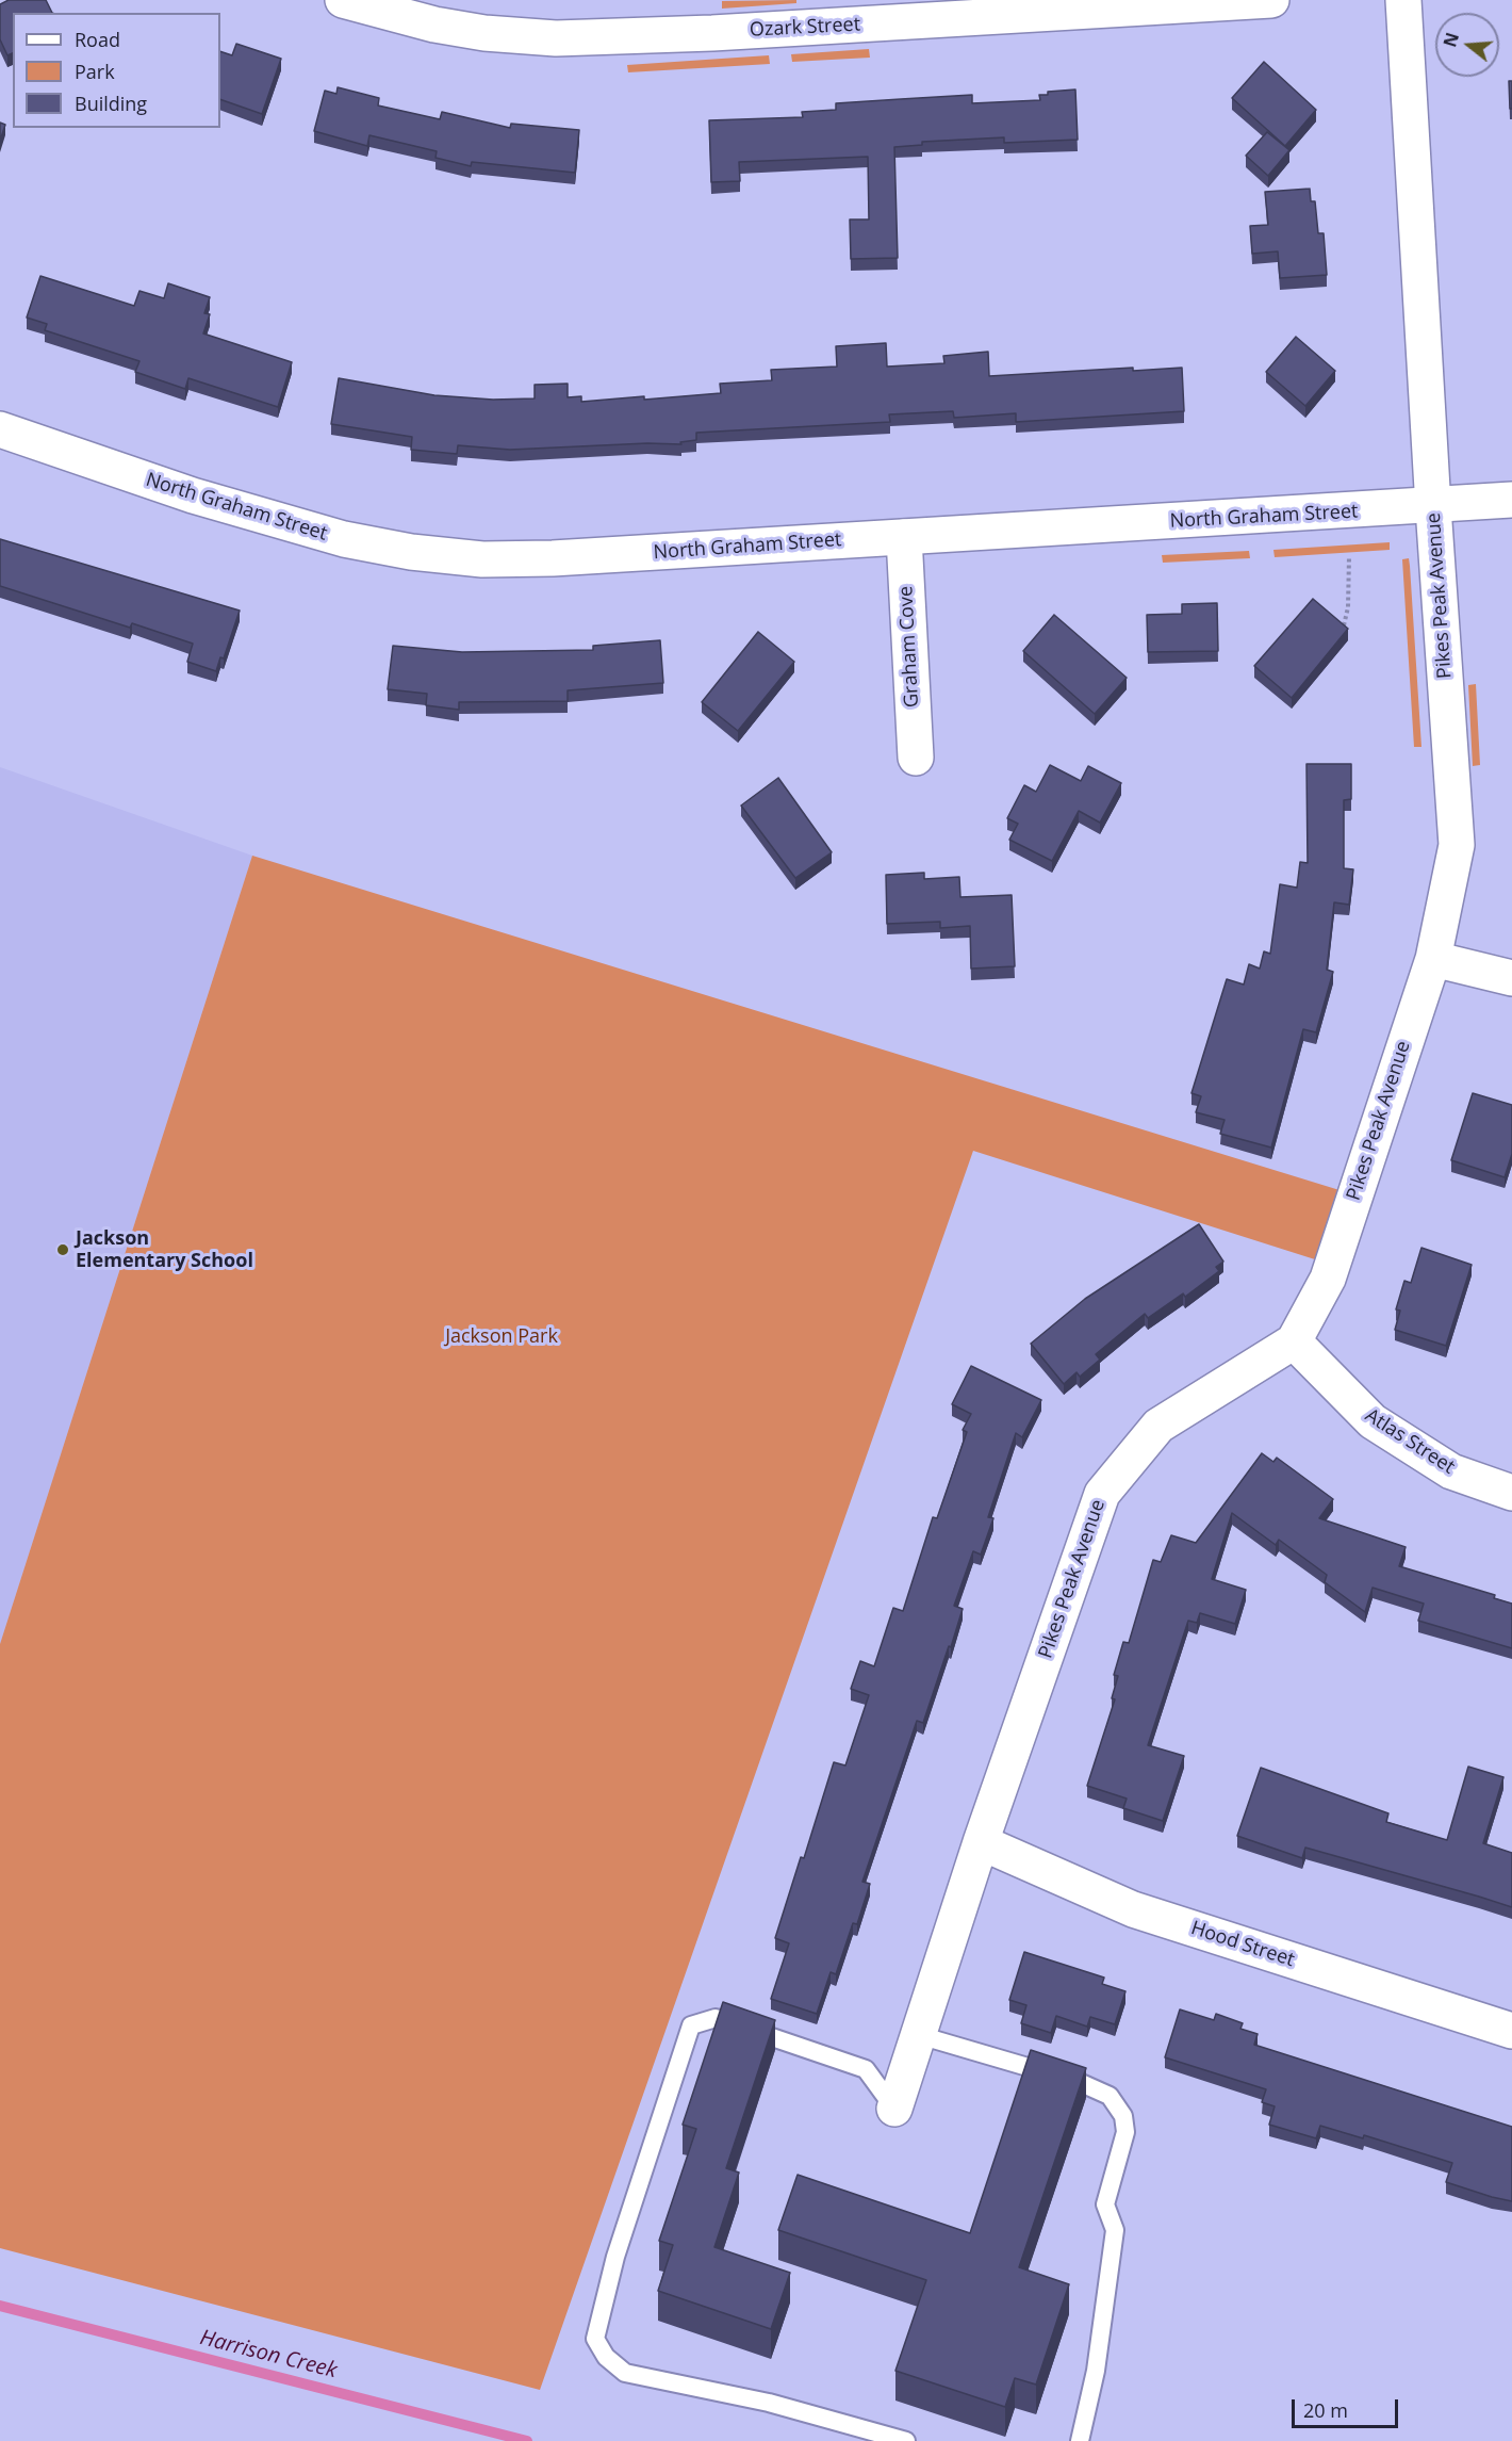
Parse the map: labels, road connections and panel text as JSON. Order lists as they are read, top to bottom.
{
  "streets": {
    "street": [
      "Ozark Street",
      "North Graham Street",
      "Pikes Peak Avenue",
      "Graham Cove",
      "Atlas Street",
      "Hood Street"
    ]
  },
  "crossings": [
    ["North Graham Street", "Pikes Peak Avenue"],
    ["North Graham Street", "Graham Cove"],
    ["Pikes Peak Avenue", "Atlas Street"],
    ["Pikes Peak Avenue", "Hood Street"]
  ],
  "water": ["Harrison Creek"],
  "parks": ["Jackson Park"],
  "places": ["Jackson Elementary School"],
  "legend": ["Road", "Park", "Building"],
  "scale_bar": "20 m",
  "north": "left"
}
